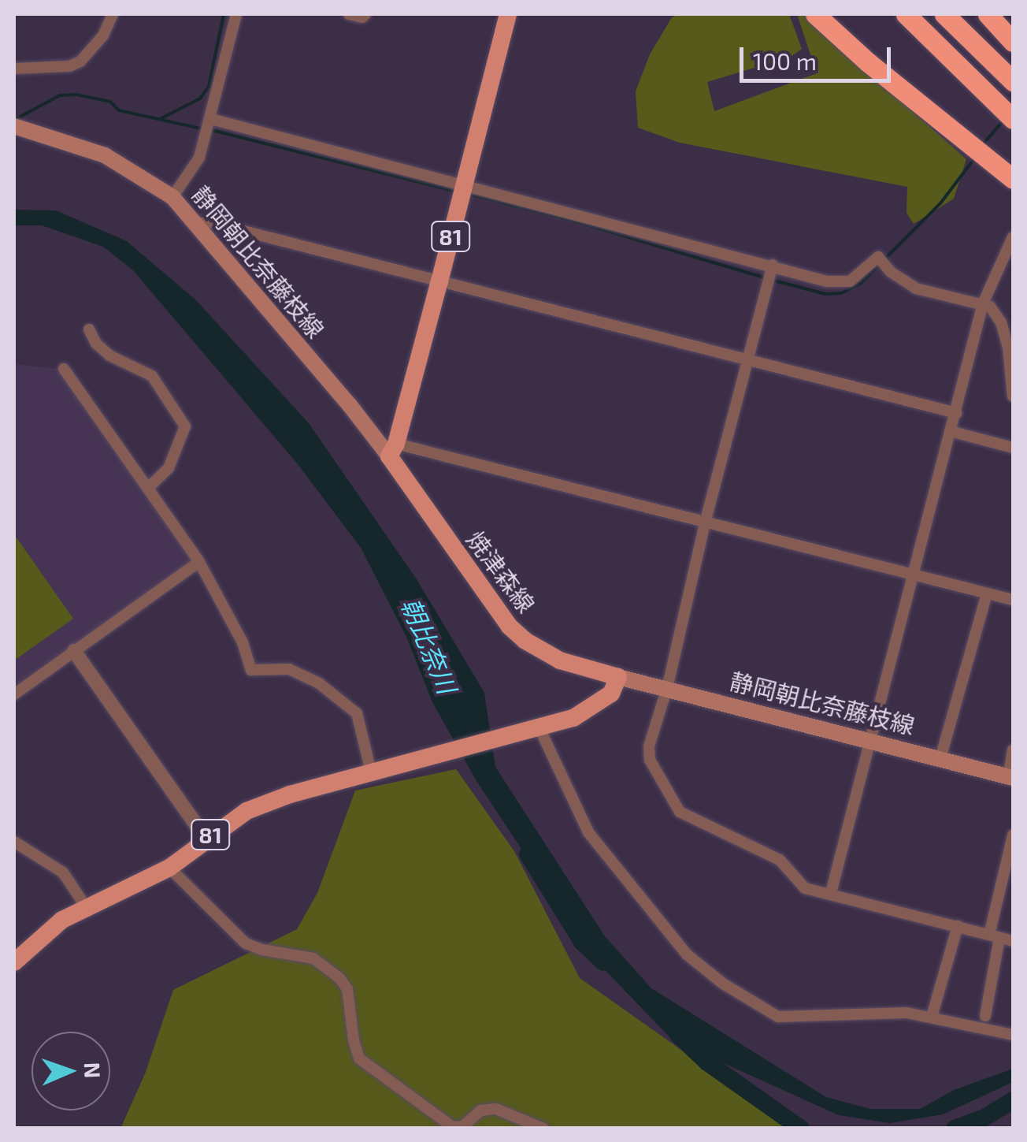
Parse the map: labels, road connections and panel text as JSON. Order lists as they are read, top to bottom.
{
  "streets": {
    "main road": ["81", "静岡朝比奈藤枝線", "焼津森線"]
  },
  "crossings": [
    ["81", "静岡朝比奈藤枝線"],
    ["81", "焼津森線"],
    ["静岡朝比奈藤枝線", "焼津森線"]
  ],
  "water": ["朝比奈川"],
  "scale_bar": "100 m",
  "north": "right"
}
